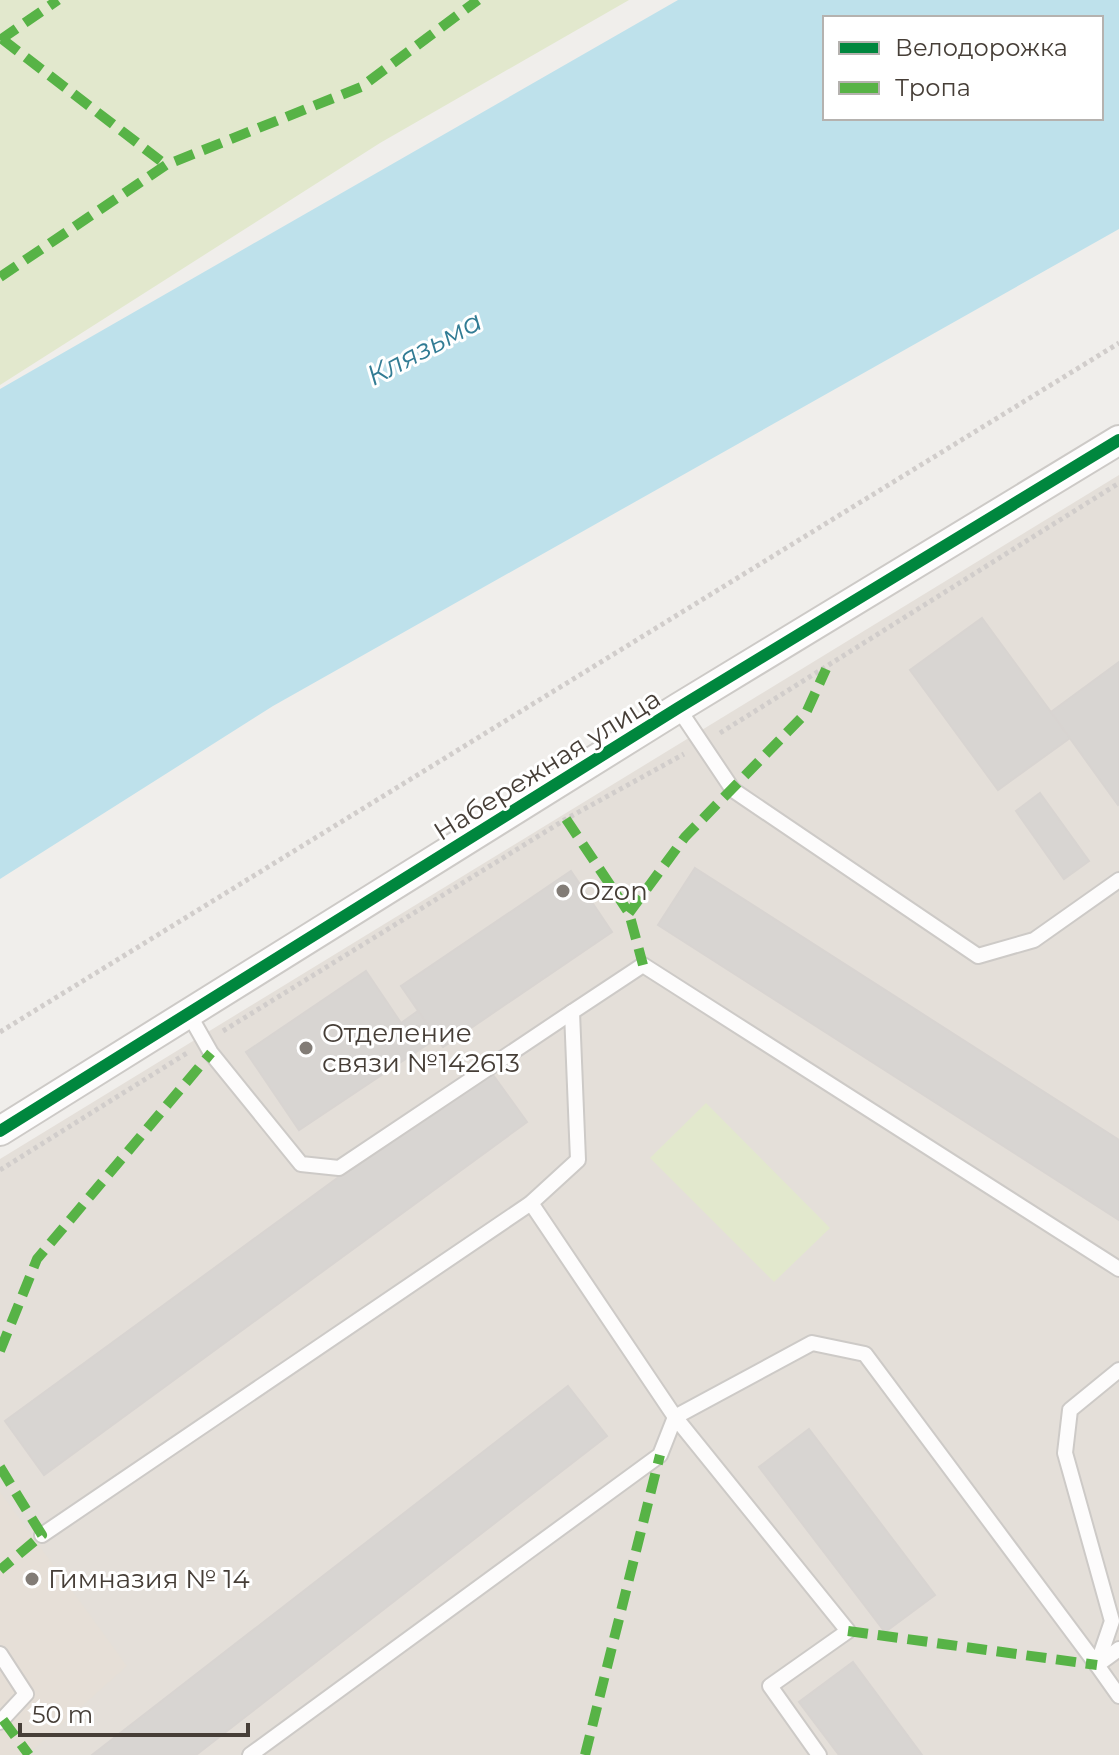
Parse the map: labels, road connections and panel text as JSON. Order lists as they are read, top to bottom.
{
  "streets": {
    "street": ["Набережная улица"]
  },
  "water": ["Клязьма"],
  "places": ["Ozon", "Отделение связи №142613", "Гимназия № 14"],
  "legend": ["Велодорожка", "Тропа"],
  "scale_bar": "50 m"
}
